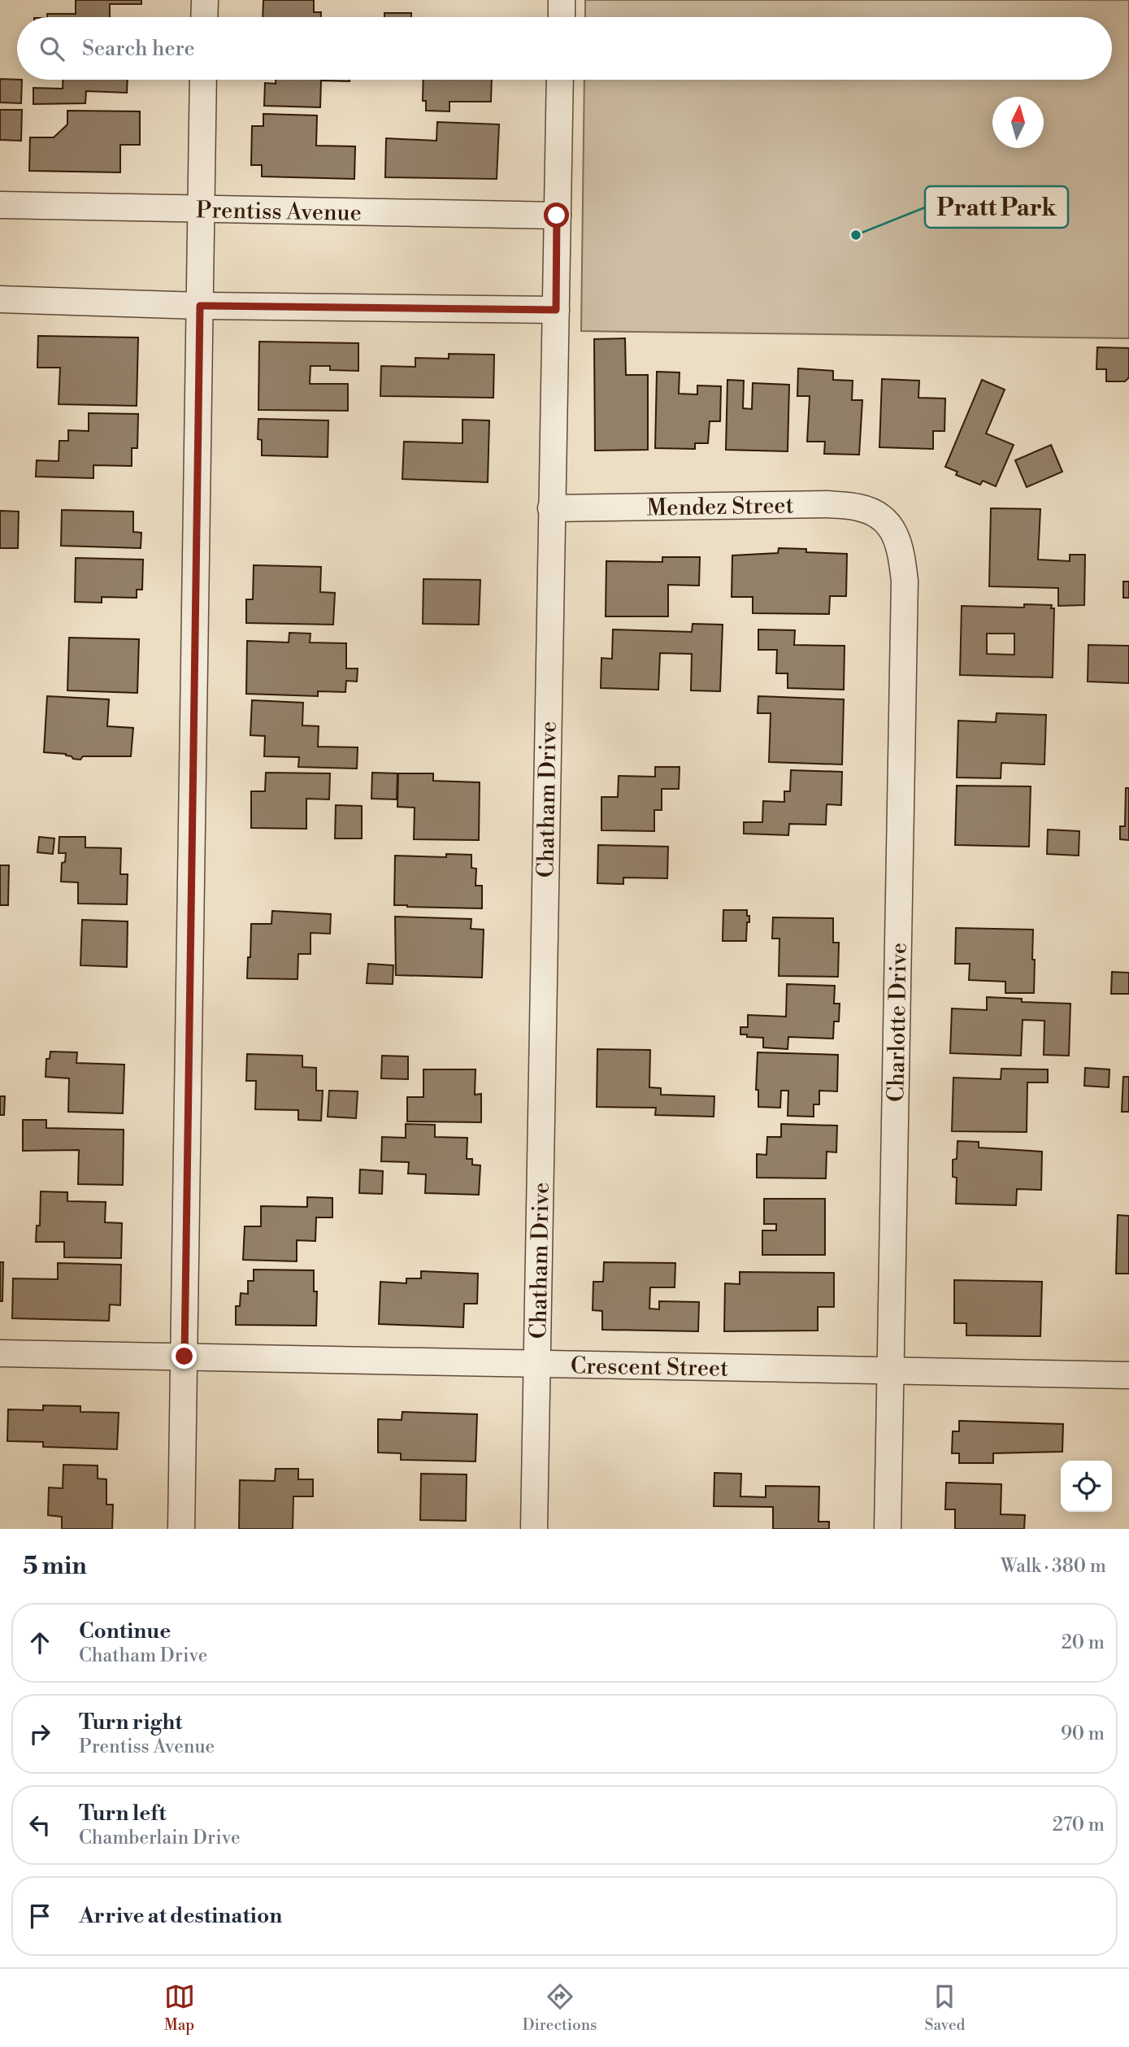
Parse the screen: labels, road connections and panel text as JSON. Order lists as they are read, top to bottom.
{
  "streets": {
    "street": [
      "Prentiss Avenue",
      "Mendez Street",
      "Chatham Drive",
      "Charlotte Drive",
      "Crescent Street"
    ]
  },
  "crossings": [
    ["Prentiss Avenue", "Chatham Drive"],
    ["Mendez Street", "Chatham Drive"],
    ["Mendez Street", "Charlotte Drive"],
    ["Chatham Drive", "Crescent Street"],
    ["Charlotte Drive", "Crescent Street"]
  ],
  "places": ["Pratt Park"],
  "north": "top",
  "page": {
    "search": "Search here",
    "heading": ["5 min", "Walk · 380 m"],
    "list": [
      ["Continue", "Chatham Drive", "20 m"],
      ["Turn right", "Prentiss Avenue", "90 m"],
      ["Turn left", "Chamberlain Drive", "270 m"],
      "Arrive at destination"
    ],
    "nav": ["Map", "Directions", "Saved"]
  }
}
